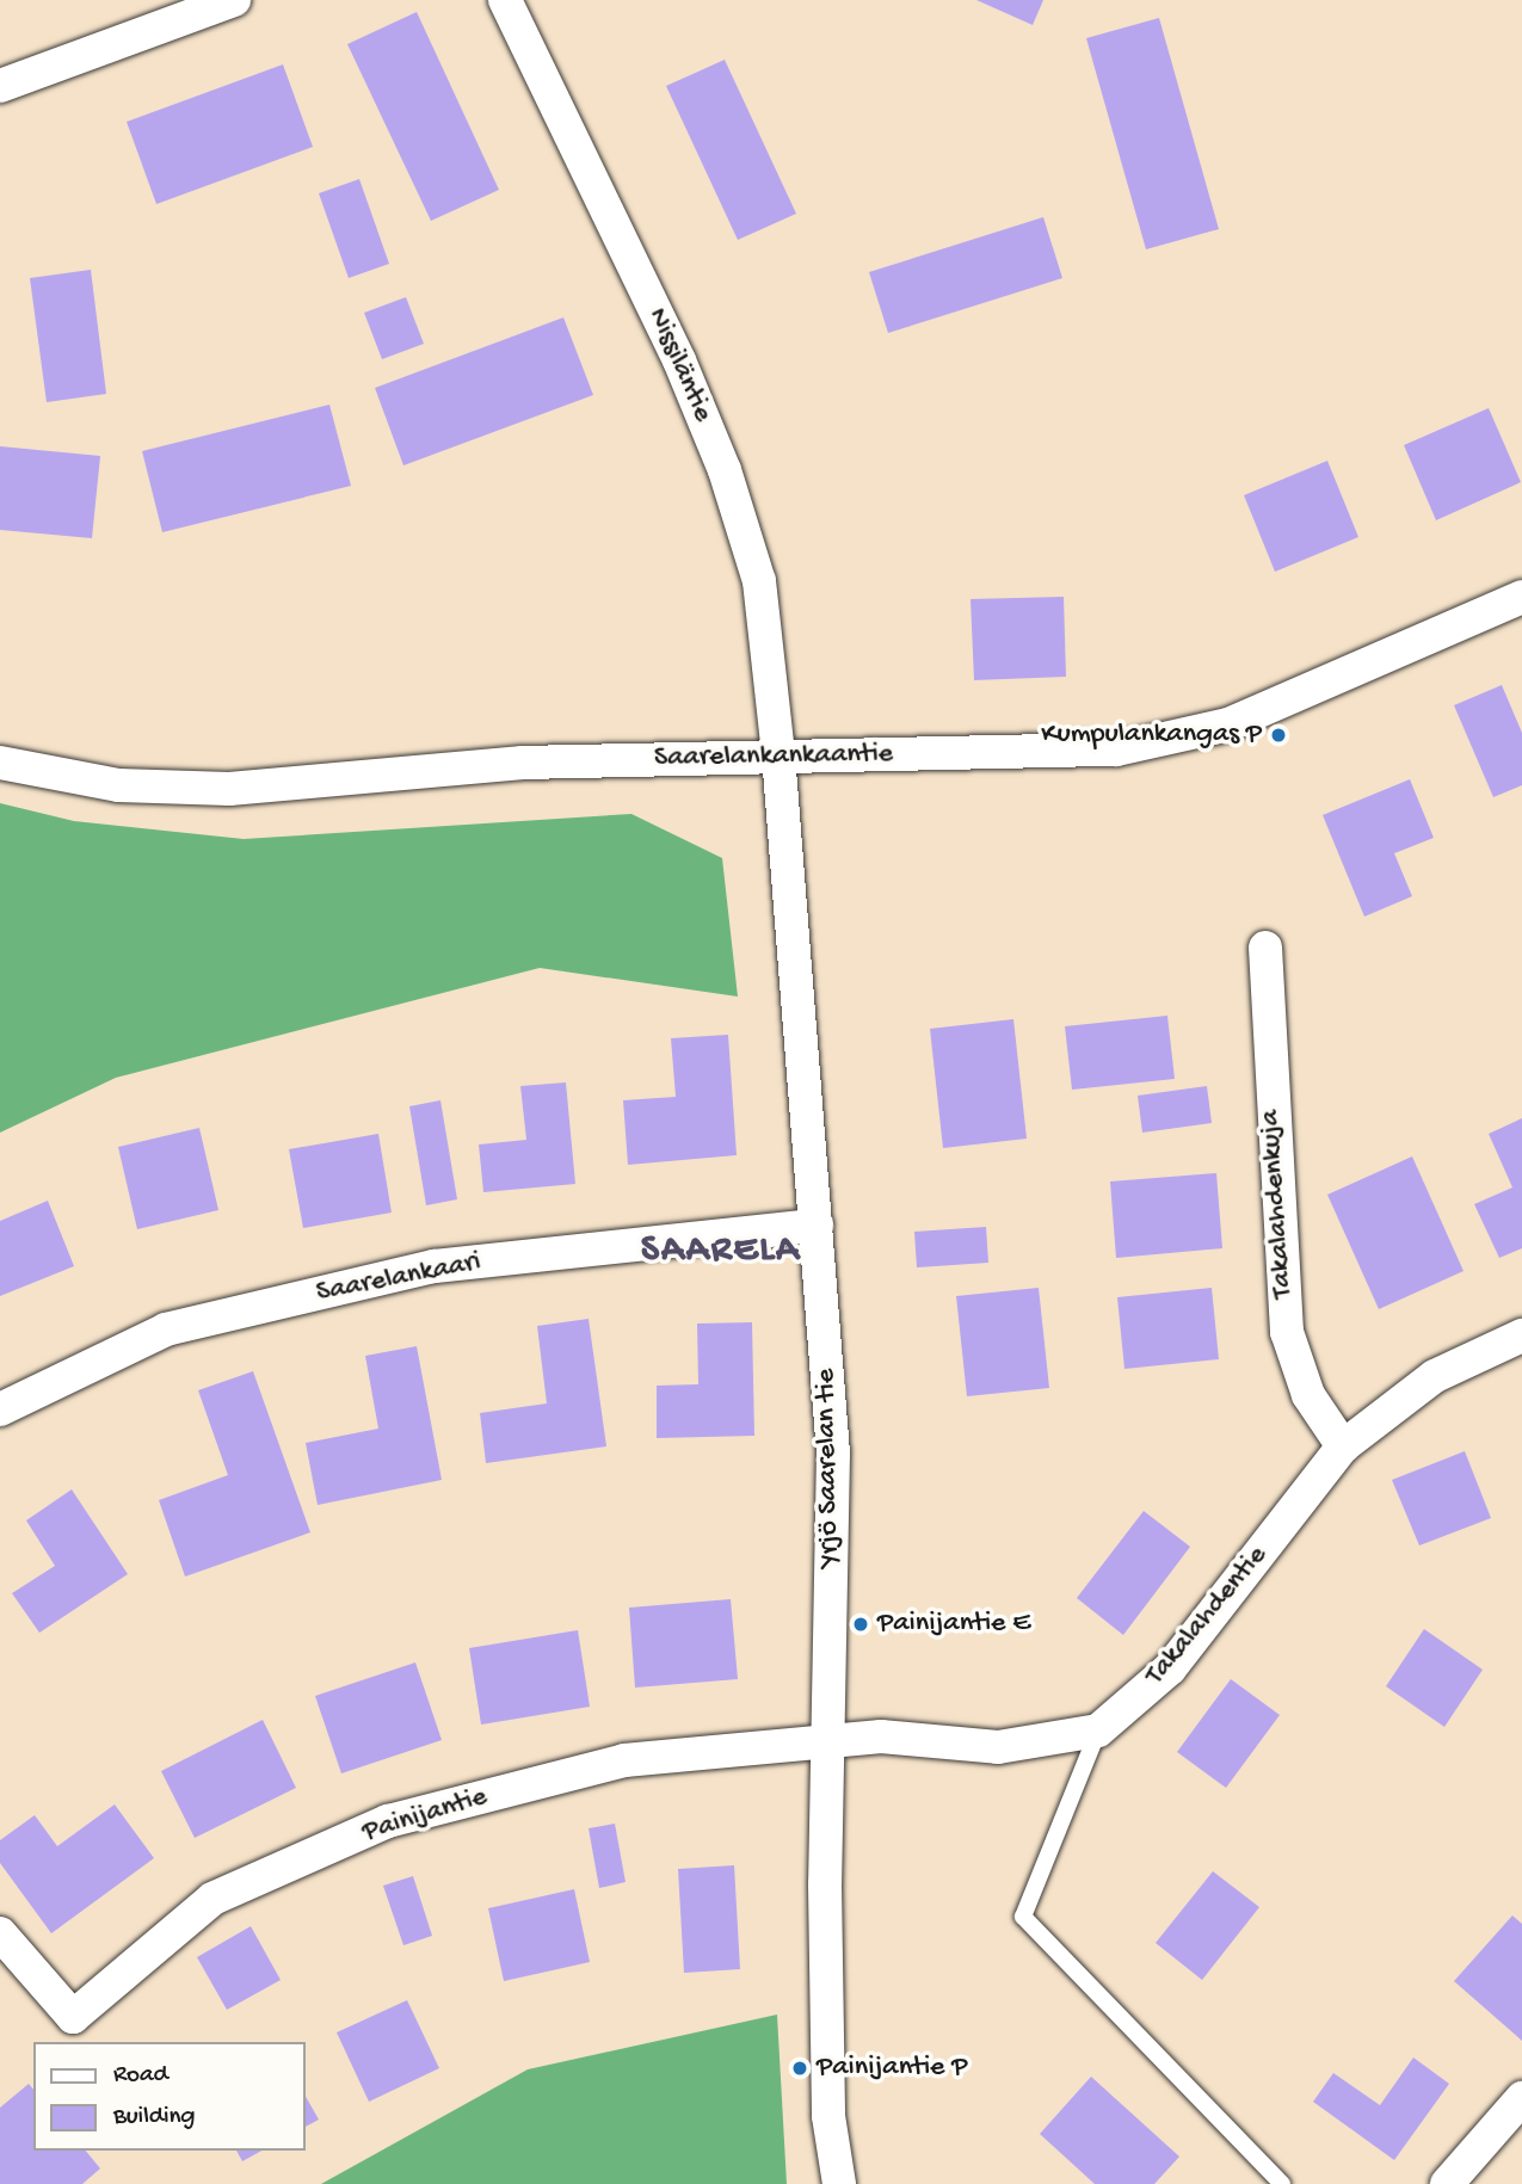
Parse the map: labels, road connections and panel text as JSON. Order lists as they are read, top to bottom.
{
  "streets": {
    "street": [
      "Nissiläntie",
      "Saarelankankaantie",
      "Takalahdenkuja",
      "Saarelankaari",
      "Yrjö Saarelan tie",
      "Takalahdentie",
      "Painijantie"
    ]
  },
  "crossings": [
    ["Nissiläntie", "Saarelankankaantie"],
    ["Nissiläntie", "Yrjö Saarelan tie"],
    ["Saarelankankaantie", "Yrjö Saarelan tie"],
    ["Takalahdenkuja", "Takalahdentie"],
    ["Saarelankaari", "Yrjö Saarelan tie"],
    ["Yrjö Saarelan tie", "Painijantie"]
  ],
  "districts": ["SAARELA"],
  "places": ["Kumpulankangas P", "Painijantie E", "Painijantie P"],
  "legend": ["Road", "Building"]
}
